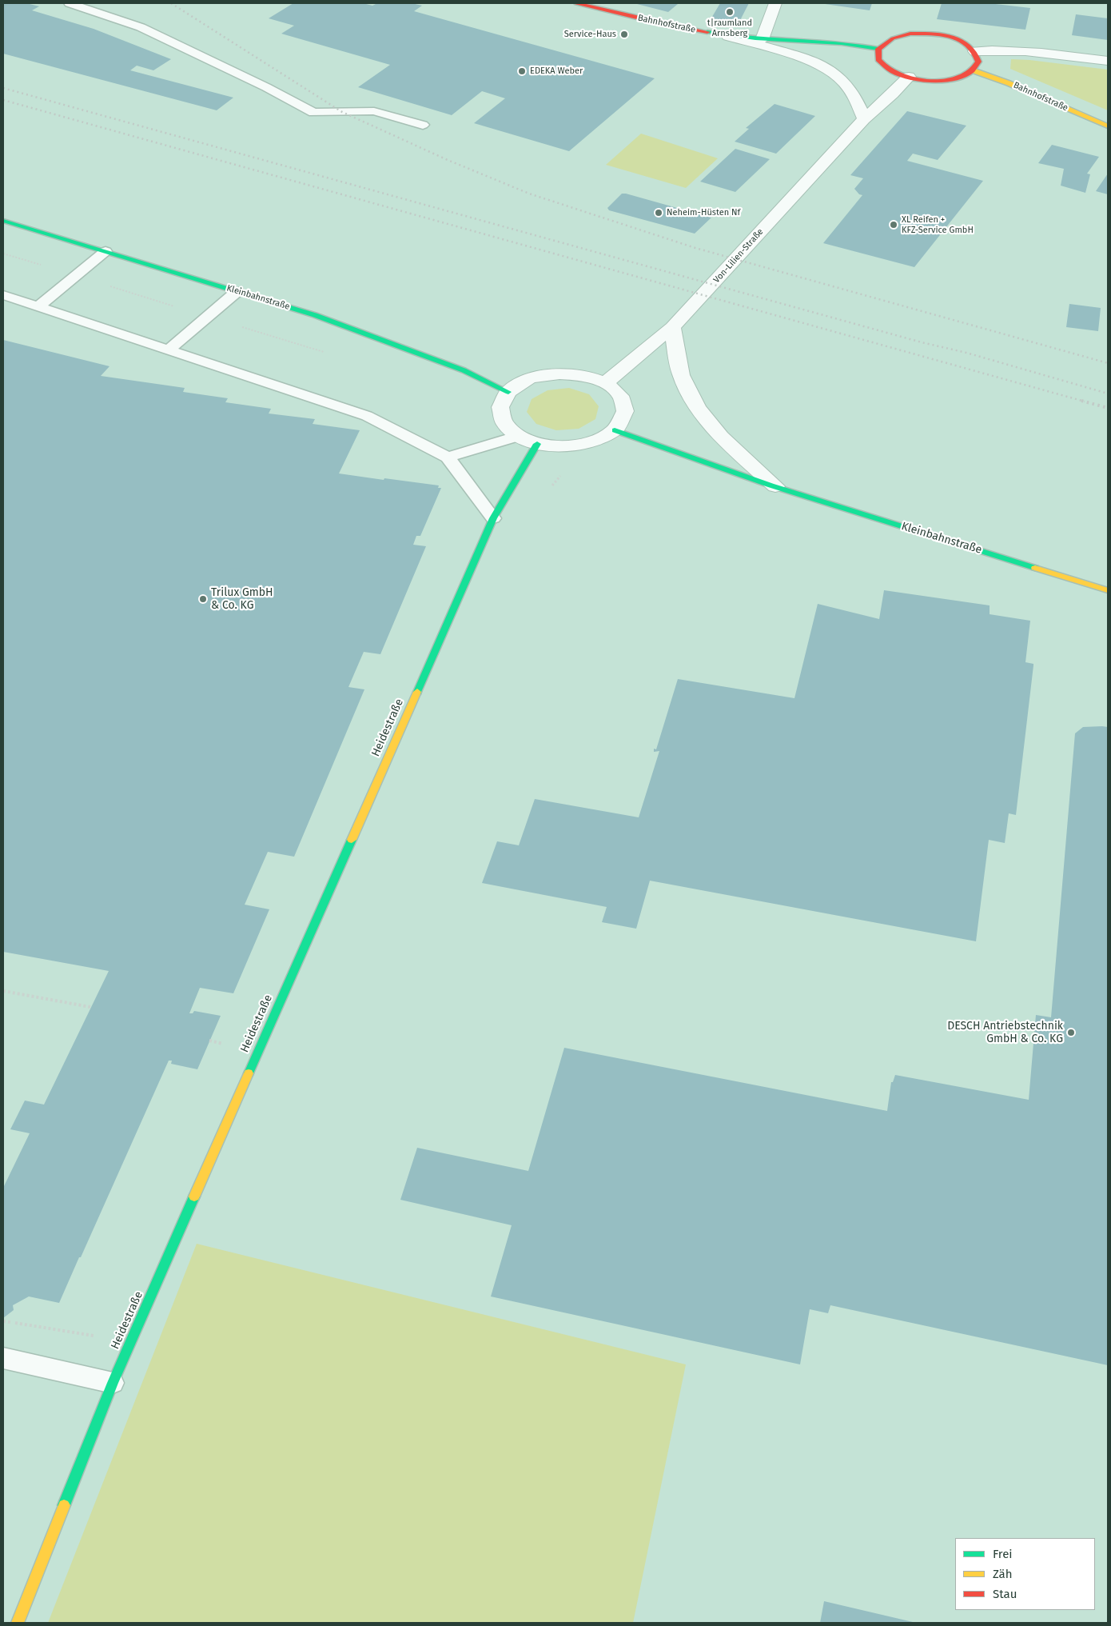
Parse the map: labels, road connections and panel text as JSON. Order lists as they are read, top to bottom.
{
  "streets": {
    "street": [
      "Bahnhofstraße",
      "Von-Lilien-Straße",
      "Kleinbahnstraße",
      "Heidestraße"
    ]
  },
  "crossings": [
    ["Von-Lilien-Straße", "Kleinbahnstraße"],
    ["Von-Lilien-Straße", "Heidestraße"],
    ["Kleinbahnstraße", "Heidestraße"]
  ],
  "places": [
    "t|raumland Arnsberg",
    "Service-Haus",
    "EDEKA Weber",
    "Neheim-Hüsten Nf",
    "XL Reifen + KFZ-Service GmbH",
    "Trilux GmbH & Co. KG",
    "DESCH Antriebstechnik GmbH & Co. KG"
  ],
  "legend": ["Frei", "Zäh", "Stau"]
}
